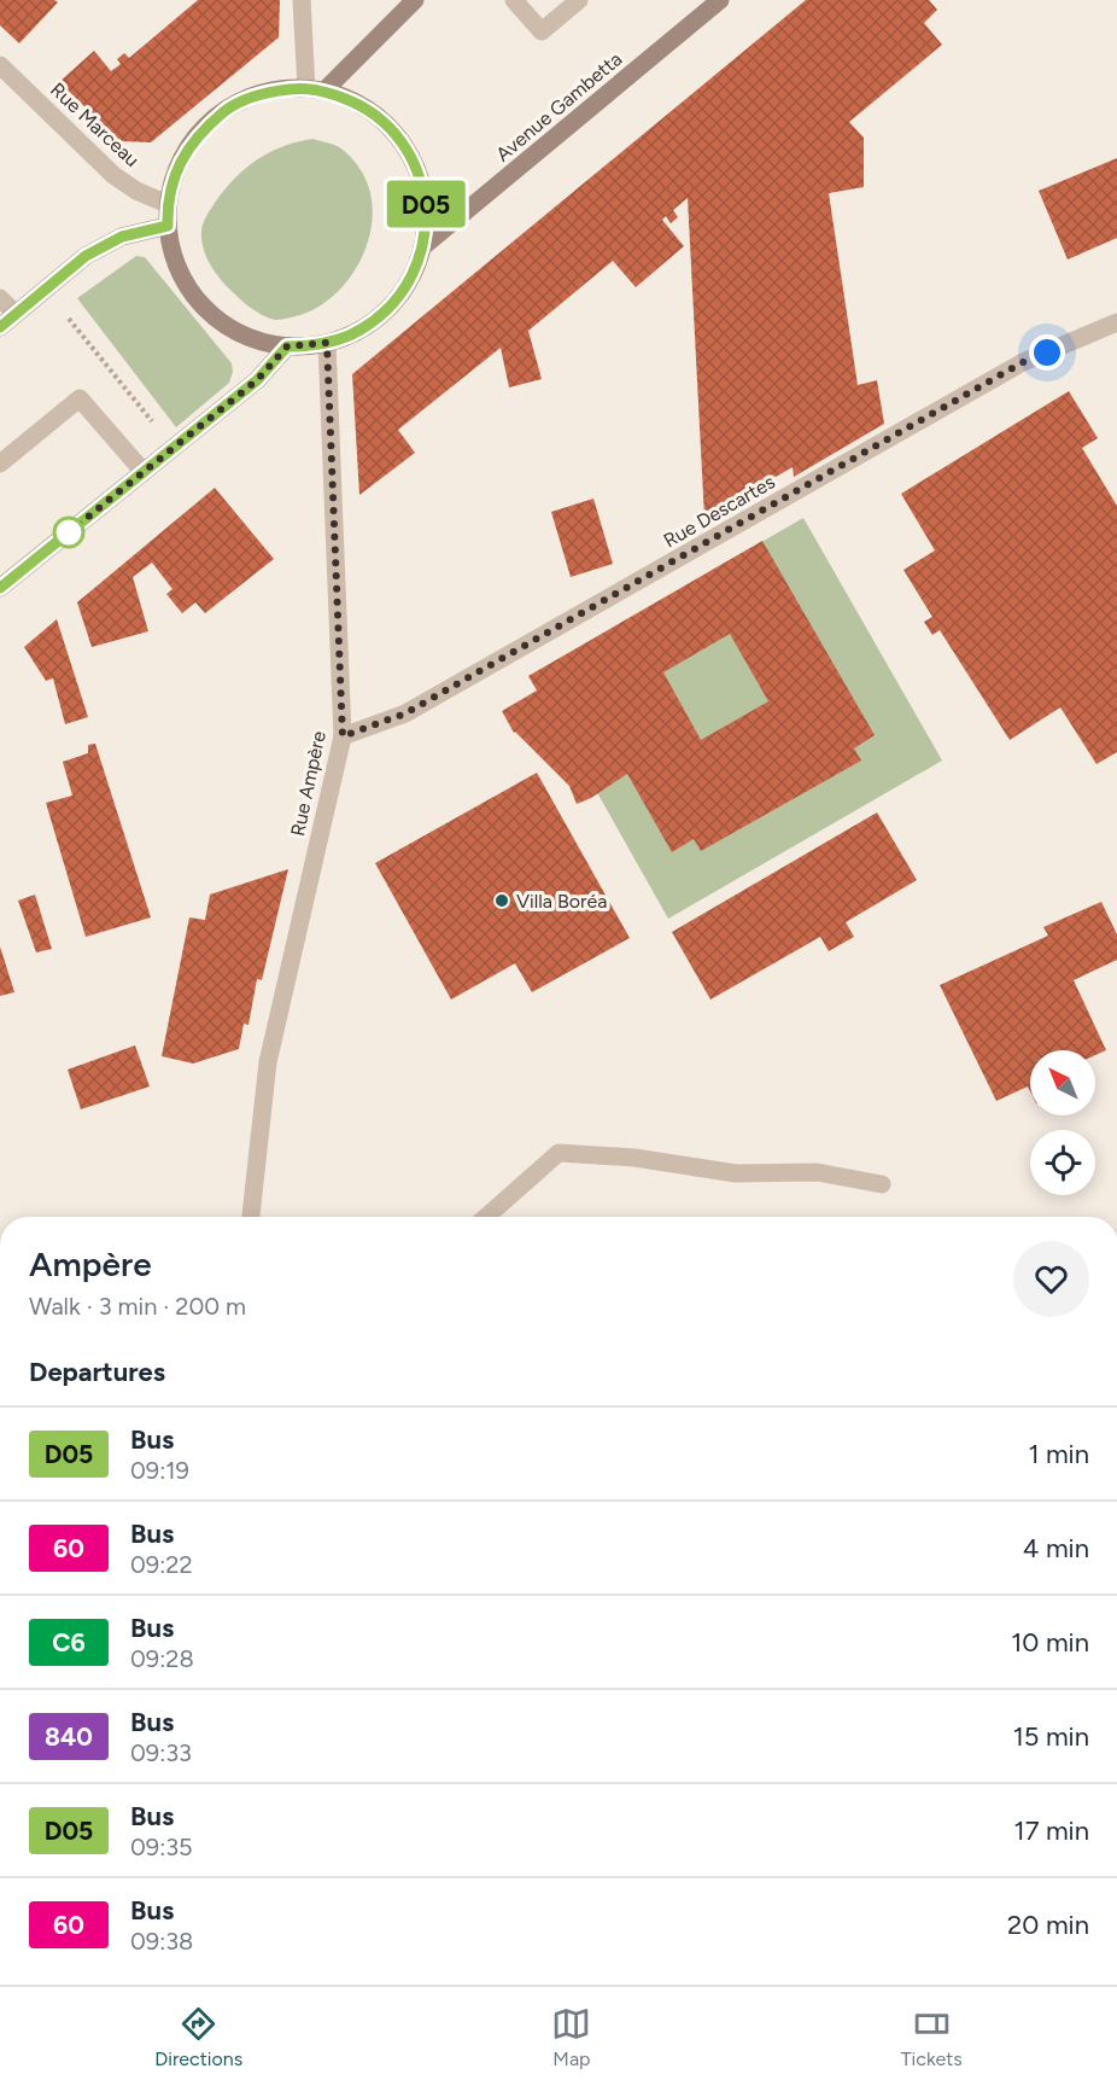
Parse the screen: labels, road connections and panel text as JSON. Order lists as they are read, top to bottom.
{
  "streets": {
    "main road": ["Avenue Gambetta"],
    "street": ["Rue Marceau", "Rue Descartes", "Rue Ampère"]
  },
  "crossings": [
    ["Avenue Gambetta", "Rue Marceau"],
    ["Avenue Gambetta", "Rue Ampère"],
    ["Rue Marceau", "Rue Ampère"],
    ["Rue Descartes", "Rue Ampère"]
  ],
  "places": ["Villa Boréa"],
  "lines": ["bus line D05"],
  "north": "top left",
  "page": {
    "on_map": "D05",
    "heading": [
      ["Ampère", "Walk · 3 min · 200 m"],
      "Departures"
    ],
    "list": [
      {
        "mark": "D05",
        "name": "Bus",
        "note": "09:19",
        "value": "1 min"
      },
      {
        "mark": "60",
        "name": "Bus",
        "note": "09:22",
        "value": "4 min"
      },
      {
        "mark": "C6",
        "name": "Bus",
        "note": "09:28",
        "value": "10 min"
      },
      {
        "mark": "840",
        "name": "Bus",
        "note": "09:33",
        "value": "15 min"
      },
      {
        "mark": "D05",
        "name": "Bus",
        "note": "09:35",
        "value": "17 min"
      },
      {
        "mark": "60",
        "name": "Bus",
        "note": "09:38",
        "value": "20 min"
      }
    ],
    "tabs": ["Directions", "Map", "Tickets"]
  }
}
